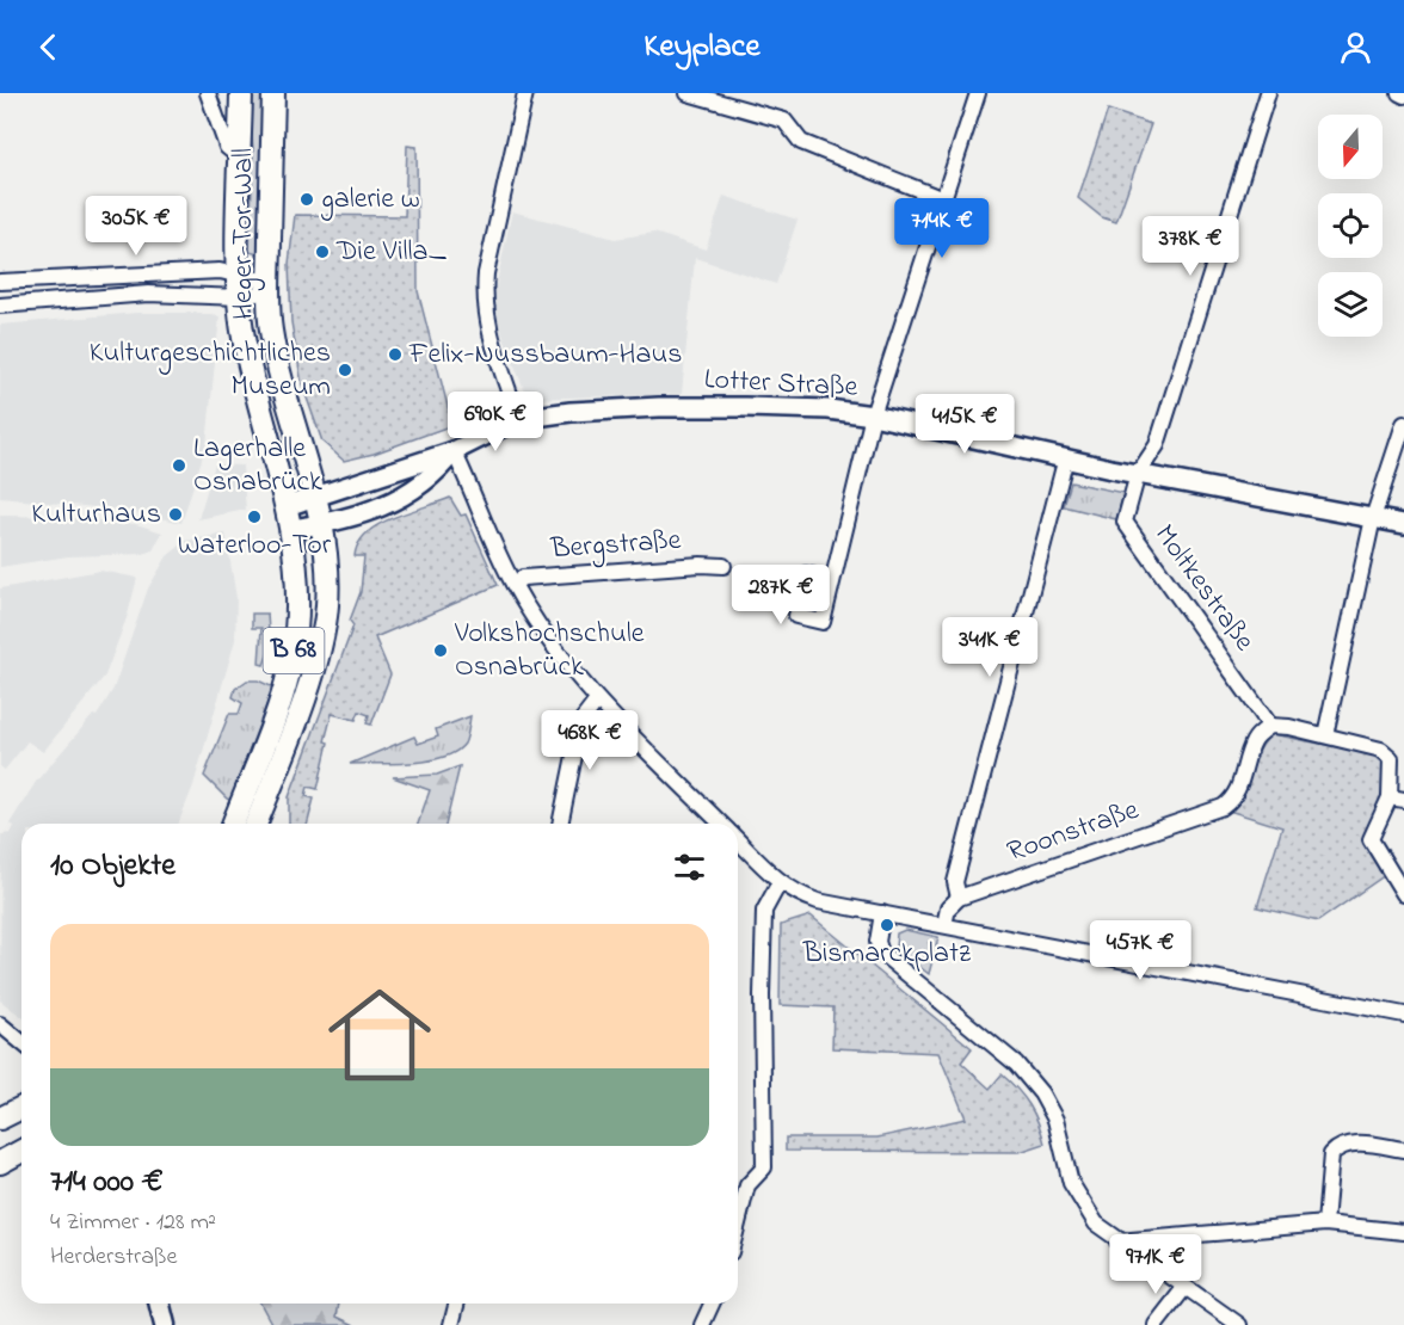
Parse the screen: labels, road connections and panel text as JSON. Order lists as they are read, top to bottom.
{
  "streets": {
    "main road": ["Heger-Tor-Wall", "B 68"],
    "street": [
      "Lotter Straße",
      "Bergstraße",
      "Moltkestraße",
      "Roonstraße"
    ]
  },
  "crossings": [
    ["Heger-Tor-Wall", "Lotter Straße"],
    ["Heger-Tor-Wall", "B 68"],
    ["Lotter Straße", "Bergstraße"],
    ["Lotter Straße", "Moltkestraße"],
    ["Lotter Straße", "B 68"],
    ["Moltkestraße", "Roonstraße"]
  ],
  "places": [
    "galerie w",
    "Die Villa_",
    "Felix-Nussbaum-Haus",
    "Kulturgeschichtliches Museum",
    "Lagerhalle Osnabrück",
    "Kulturhaus",
    "Waterloo-Tor",
    "Volkshochschule Osnabrück",
    "Bismarckplatz"
  ],
  "north": "bottom",
  "page": {
    "header": "Keyplace",
    "price": [
      "305K €",
      "714K €",
      "378K €",
      "690K €",
      "415K €",
      "287K €",
      "341K €",
      "468K €",
      "457K €",
      "971K €"
    ],
    "heading": "10 Objekte",
    "list": [
      {
        "name": "714 000 €",
        "note": "4 Zimmer · 128 m² · Herderstraße"
      }
    ]
  }
}
